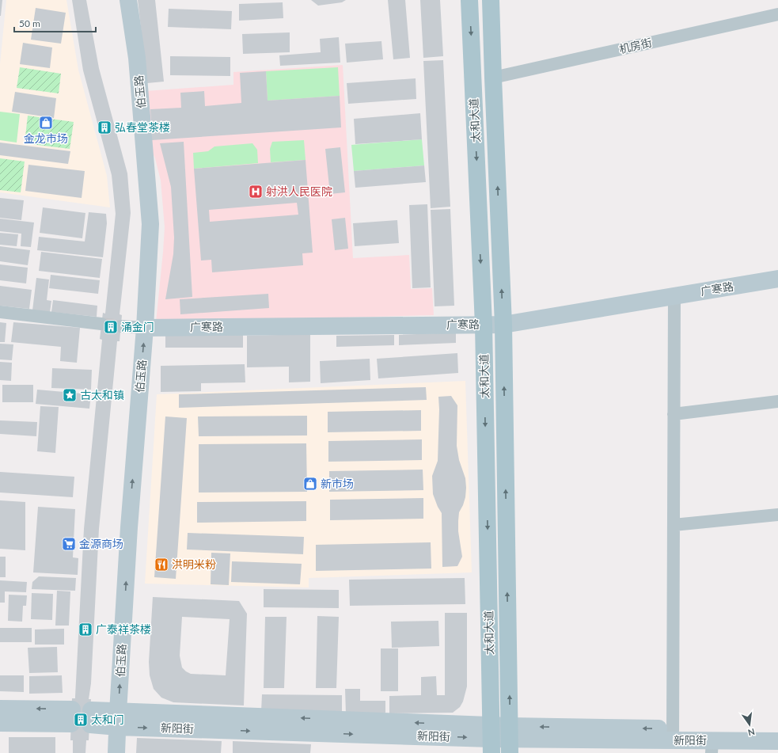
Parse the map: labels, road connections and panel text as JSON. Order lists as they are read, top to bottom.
{
  "streets": {
    "main road": [
      "伯玉路",
      "太和大道",
      "广寒路",
      "新阳街"
    ],
    "street": ["机房街"]
  },
  "crossings": [
    ["机房街", "太和大道"],
    ["伯玉路", "广寒路"],
    ["伯玉路", "新阳街"],
    ["太和大道", "广寒路"],
    ["太和大道", "新阳街"]
  ],
  "one_way": ["伯玉路"],
  "places": {
    "shop": ["金龙市场", "新市场"],
    "building": [
      "弘春堂茶楼",
      "涌金门",
      "广泰祥茶楼",
      "太和门"
    ],
    "hospital": ["射洪人民医院"],
    "place": ["古太和镇"],
    "supermarket": ["金源商场"],
    "restaurant": ["洪明米粉"]
  },
  "scale_bar": "50 m",
  "north": "bottom"
}
